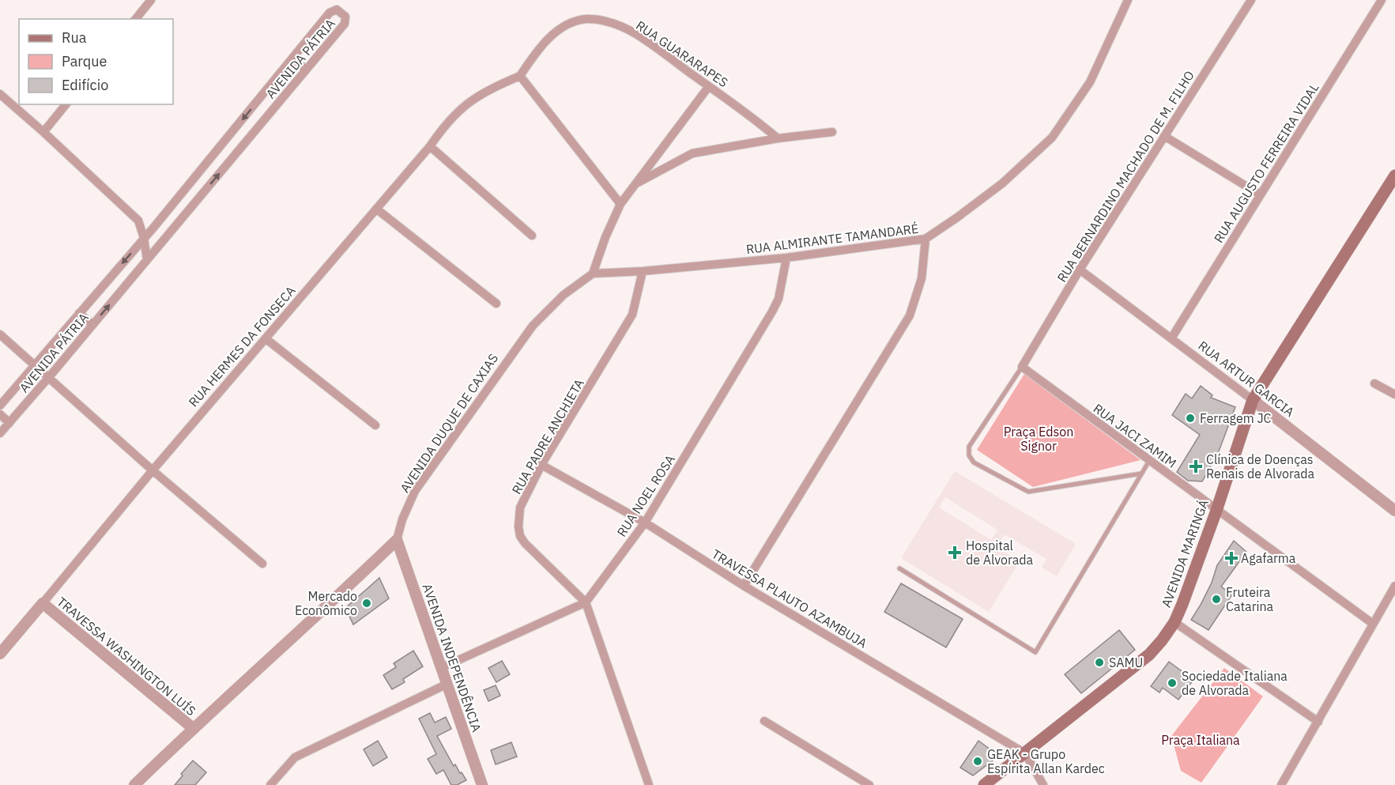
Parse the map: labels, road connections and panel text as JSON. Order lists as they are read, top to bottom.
{
  "streets": {
    "main road": ["AVENIDA MARINGÁ"],
    "street": [
      "RUA GUARARAPES",
      "AVENIDA PÁTRIA",
      "RUA AUGUSTO FERREIRA VIDAL",
      "RUA BERNARDINO MACHADO DE M. FILHO",
      "RUA ALMIRANTE TAMANDARÉ",
      "RUA HERMES DA FONSECA",
      "RUA ARTUR GARCIA",
      "AVENIDA DUQUE DE CAXIAS",
      "RUA JACI ZAMIM",
      "RUA PADRE ANCHIETA",
      "RUA NOEL ROSA",
      "TRAVESSA PLAUTO AZAMBUJA",
      "TRAVESSA WASHINGTON LUÍS",
      "AVENIDA INDEPENDÊNCIA"
    ]
  },
  "crossings": [
    ["RUA GUARARAPES", "RUA HERMES DA FONSECA"],
    ["RUA AUGUSTO FERREIRA VIDAL", "RUA ARTUR GARCIA"],
    ["RUA BERNARDINO MACHADO DE M. FILHO", "RUA ARTUR GARCIA"],
    ["RUA BERNARDINO MACHADO DE M. FILHO", "RUA JACI ZAMIM"],
    ["RUA ALMIRANTE TAMANDARÉ", "AVENIDA DUQUE DE CAXIAS"],
    ["RUA ALMIRANTE TAMANDARÉ", "RUA PADRE ANCHIETA"],
    ["RUA ALMIRANTE TAMANDARÉ", "RUA NOEL ROSA"],
    ["RUA HERMES DA FONSECA", "TRAVESSA WASHINGTON LUÍS"],
    ["RUA ARTUR GARCIA", "AVENIDA MARINGÁ"],
    ["AVENIDA DUQUE DE CAXIAS", "AVENIDA INDEPENDÊNCIA"],
    ["RUA JACI ZAMIM", "AVENIDA MARINGÁ"],
    ["RUA PADRE ANCHIETA", "RUA NOEL ROSA"],
    ["RUA PADRE ANCHIETA", "TRAVESSA PLAUTO AZAMBUJA"],
    ["RUA NOEL ROSA", "TRAVESSA PLAUTO AZAMBUJA"],
    ["RUA NOEL ROSA", "AVENIDA INDEPENDÊNCIA"],
    ["AVENIDA MARINGÁ", "TRAVESSA PLAUTO AZAMBUJA"]
  ],
  "parks": ["Praça Edson Signor", "Praça Italiana"],
  "places": {
    "other": [
      "Ferragem JC",
      "Fruteira Catarina",
      "Mercado Econômico",
      "SAMU",
      "Sociedade Italiana de Alvorada",
      "GEAK - Grupo Espírita Allan Kardec"
    ],
    "health": ["Clínica de Doenças Renais de Alvorada", "Hospital de Alvorada", "Agafarma"]
  },
  "legend": ["Rua", "Parque", "Edifício"]
}
